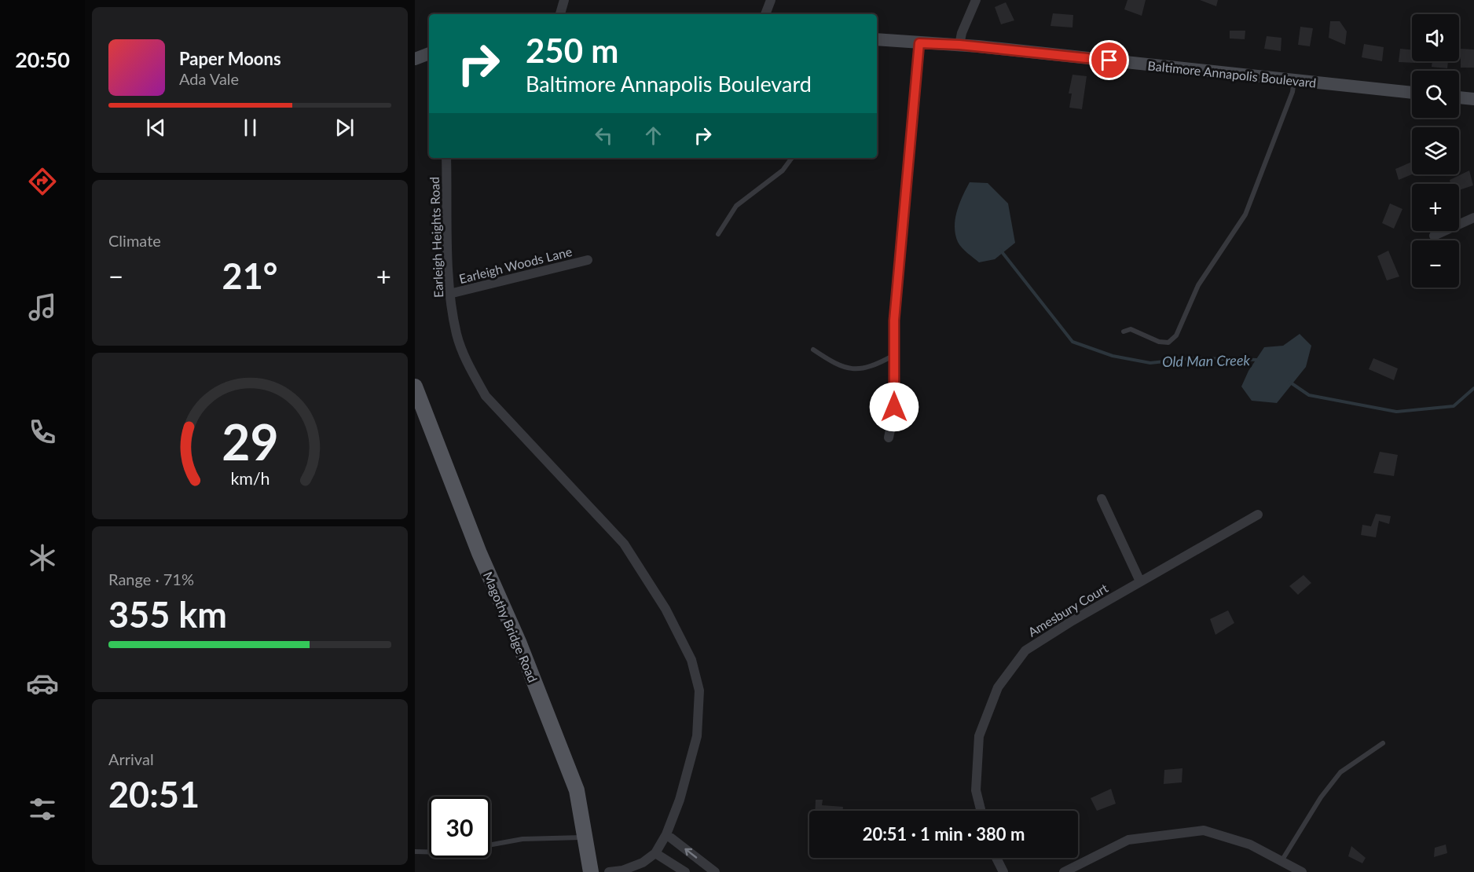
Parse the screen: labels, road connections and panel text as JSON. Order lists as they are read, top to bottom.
{
  "streets": {
    "main road": ["Baltimore Annapolis Boulevard", "Magothy Bridge Road"],
    "street": ["Earleigh Heights Road", "Earleigh Woods Lane", "Amesbury Court"]
  },
  "crossings": [
    ["Earleigh Heights Road", "Earleigh Woods Lane"]
  ],
  "water": ["Old Man Creek"],
  "page": {
    "tabs": "20:50",
    "map_buttons": ["+", "−"],
    "turn": ["250 m", "Baltimore Annapolis Boulevard"],
    "song": ["Paper Moons", "Ada Vale"],
    "tile": [
      "Climate",
      ["Range · 71%", "355 km"],
      ["Arrival", "20:51"]
    ],
    "heat": ["−", "21°", "+"],
    "limit": "30",
    "trip": "20:51 · 1 min · 380 m",
    "gauge": ["29", "km/h"]
  }
}
